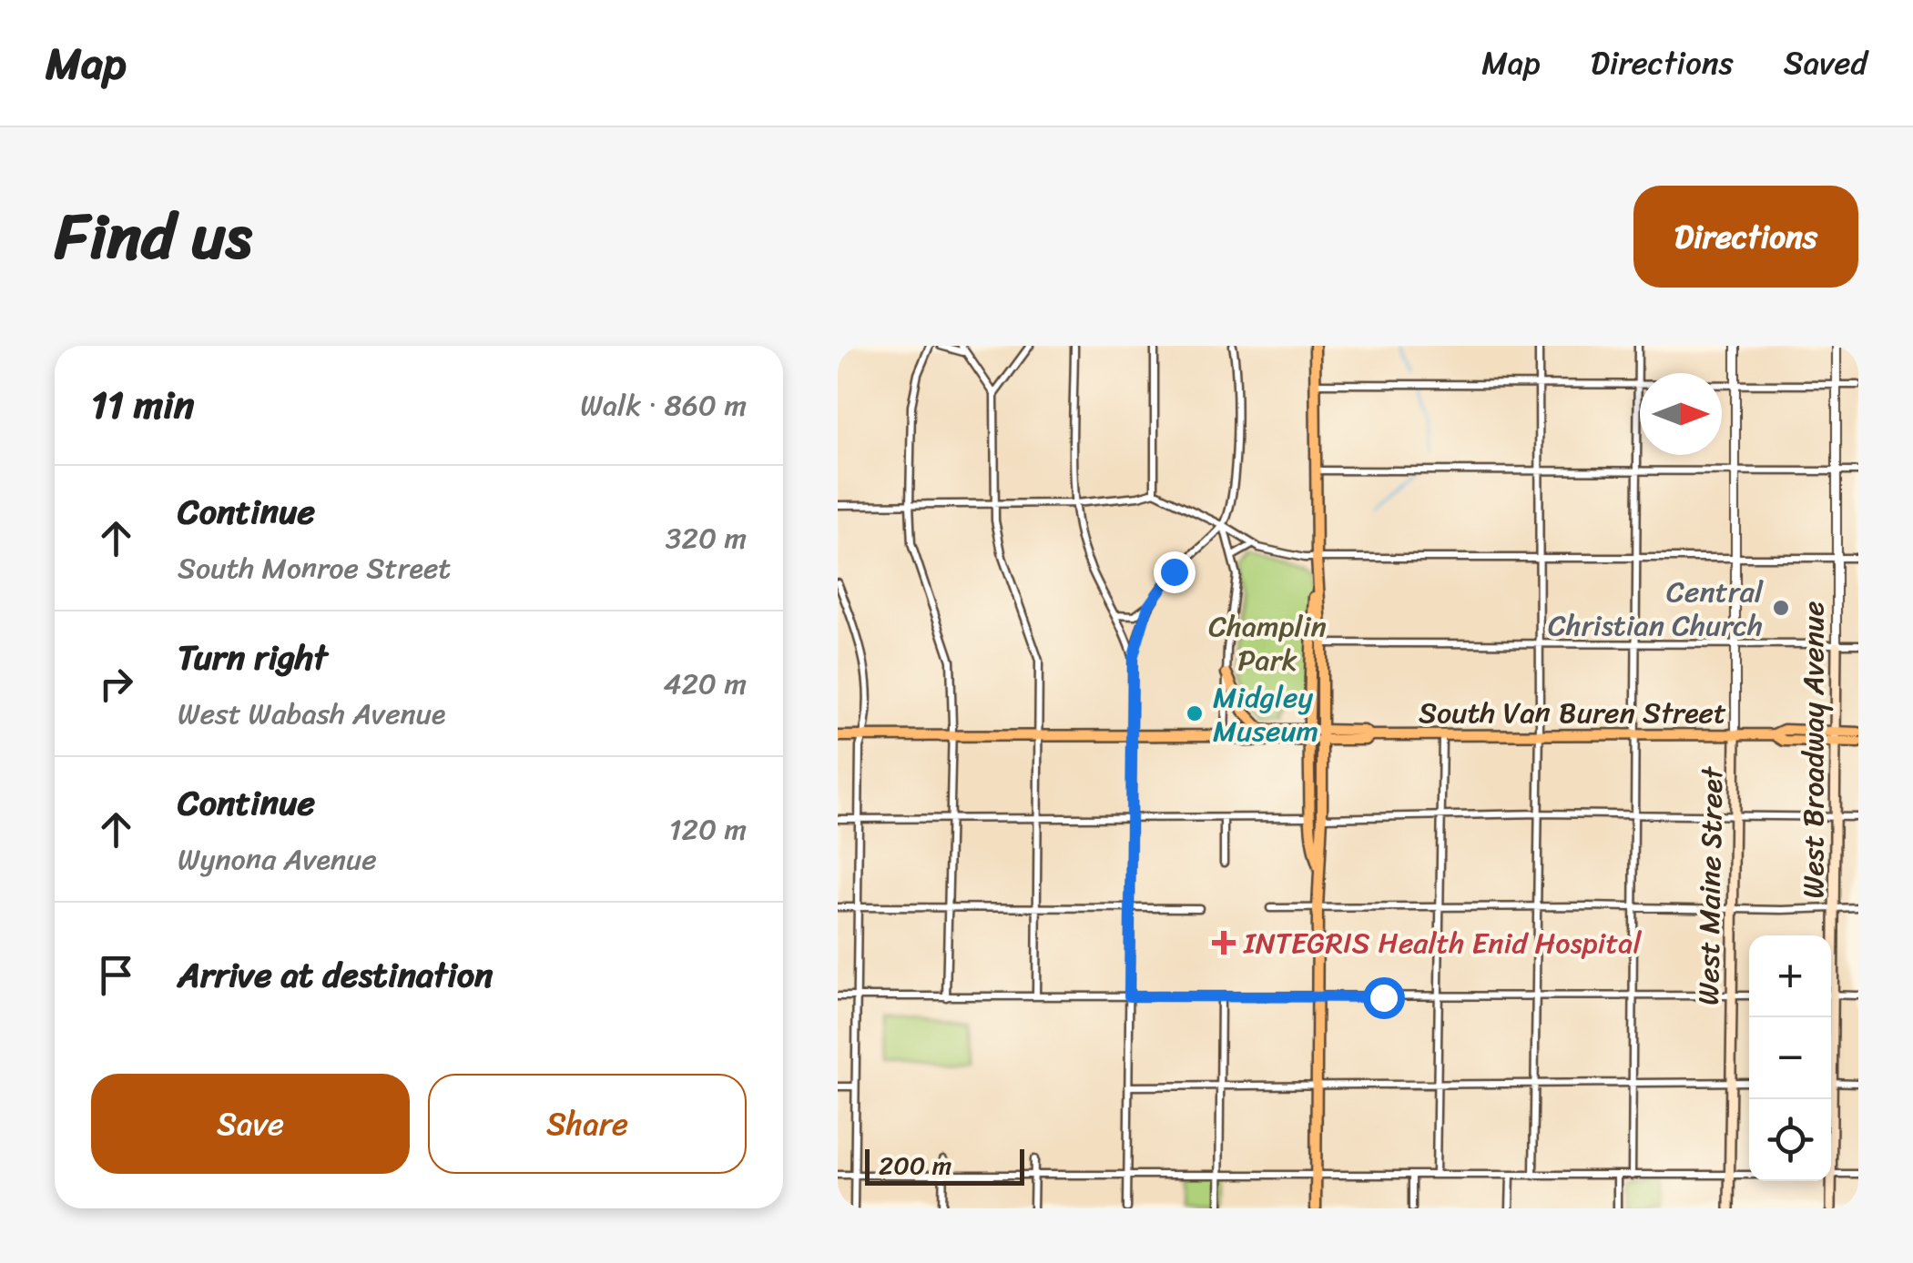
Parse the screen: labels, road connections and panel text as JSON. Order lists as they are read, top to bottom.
{
  "streets": {
    "main road": ["South Van Buren Street", "West Broadway Avenue", "West Maine Street"]
  },
  "crossings": [
    ["South Van Buren Street", "West Broadway Avenue"],
    ["South Van Buren Street", "West Maine Street"]
  ],
  "parks": ["Champlin Park"],
  "places": {
    "other": ["Central Christian Church", "Midgley Museum"],
    "health": ["INTEGRIS Health Enid Hospital"]
  },
  "scale_bar": "200 m",
  "north": "right",
  "page": {
    "header": "Map",
    "nav": ["Map", "Directions", "Saved"],
    "title": "Find us",
    "buttons": [
      "Directions",
      ["Save", "Share"]
    ],
    "heading": ["11 min", "Walk · 860 m"],
    "list": [
      ["Continue", "South Monroe Street", "320 m"],
      ["Turn right", "West Wabash Avenue", "420 m"],
      ["Continue", "Wynona Avenue", "120 m"],
      "Arrive at destination"
    ],
    "map_buttons": ["+", "−"],
    "scale": "200 m"
  }
}
